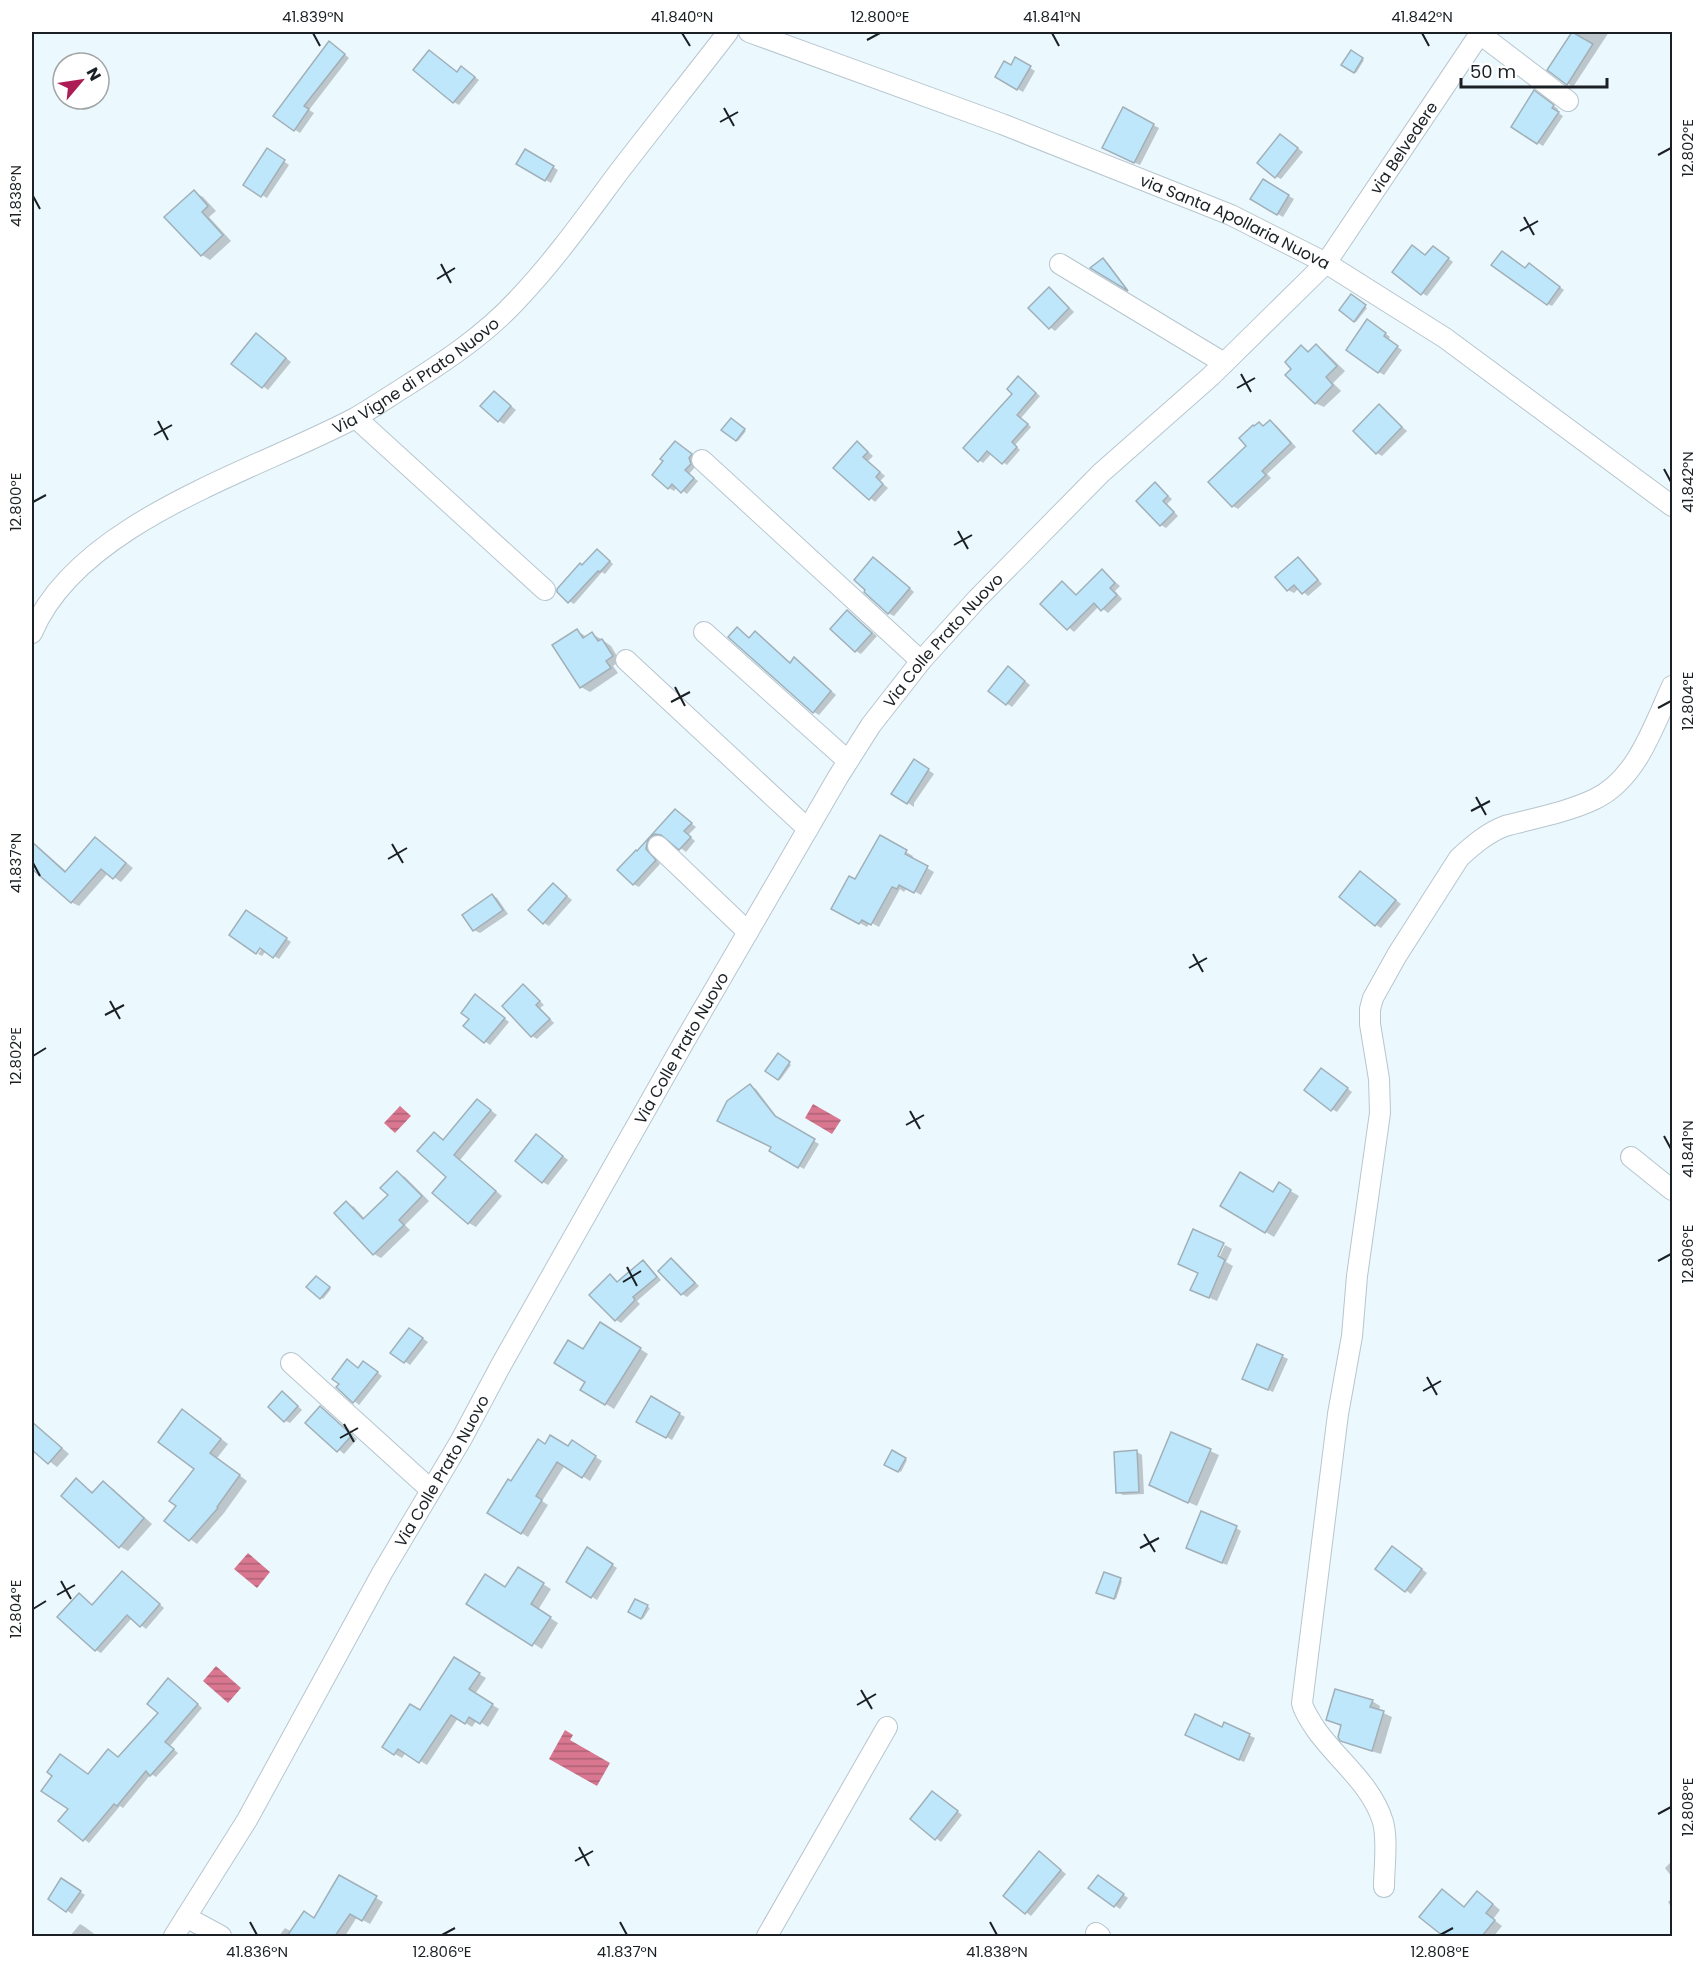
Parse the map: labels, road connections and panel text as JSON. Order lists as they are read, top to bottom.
{
  "streets": {
    "street": [
      "via Belvedere",
      "via Santa Apollaria Nuova",
      "Via Vigne di Prato Nuovo",
      "Via Colle Prato Nuovo"
    ]
  },
  "crossings": [
    ["via Belvedere", "via Santa Apollaria Nuova"],
    ["via Belvedere", "Via Colle Prato Nuovo"],
    ["via Santa Apollaria Nuova", "Via Colle Prato Nuovo"]
  ],
  "scale_bar": "50 m",
  "north": "top right",
  "coordinates": [
    "41.839°N",
    "41.840°N",
    "12.800°E",
    "41.841°N",
    "41.842°N",
    "12.802°E",
    "41.838°N",
    "12.804°E",
    "41.837°N",
    "12.806°E",
    "12.808°E",
    "41.836°N"
  ]
}
